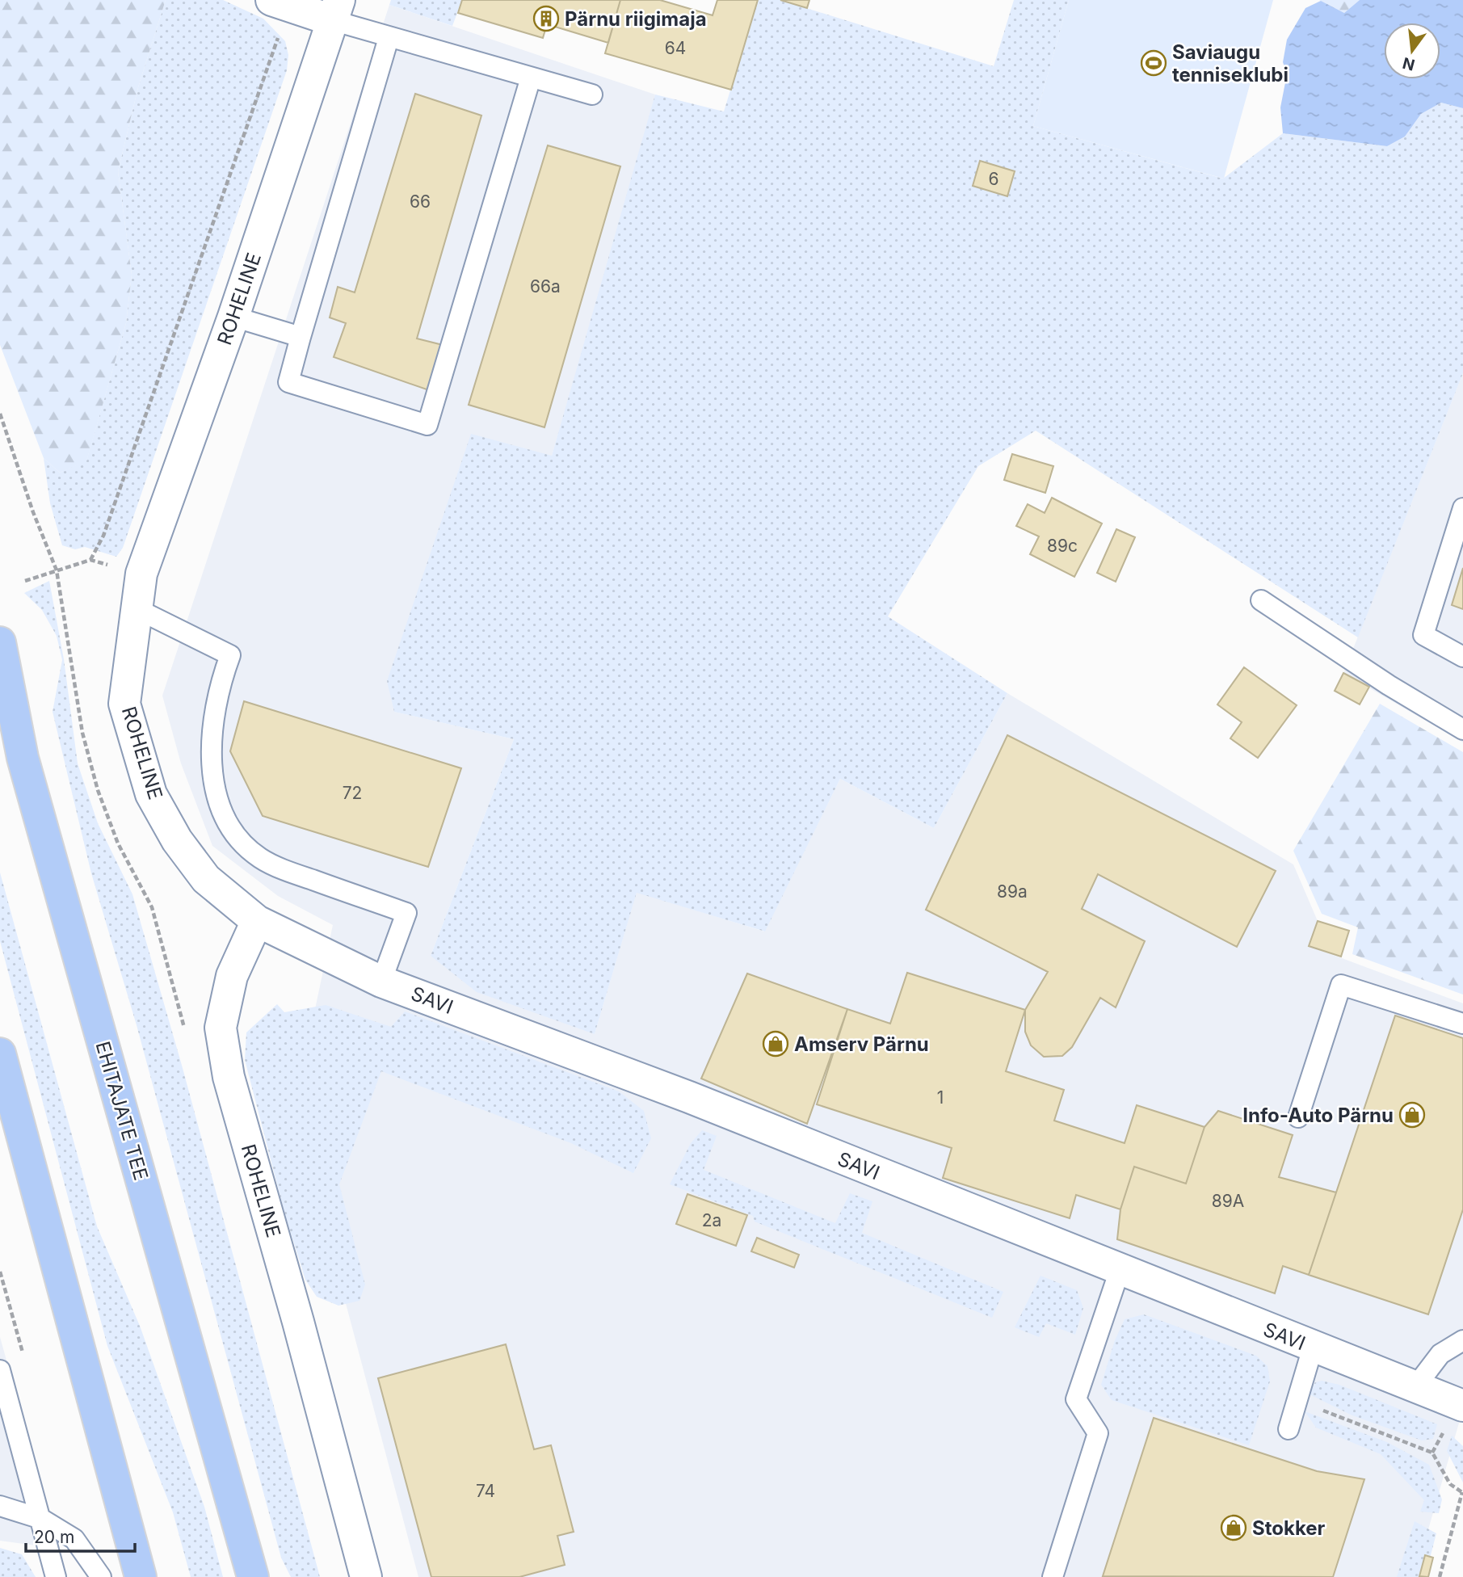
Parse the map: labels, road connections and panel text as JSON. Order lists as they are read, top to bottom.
{
  "streets": {
    "highway": ["EHITAJATE TEE"],
    "street": ["ROHELINE", "SAVI"]
  },
  "crossings": [
    ["ROHELINE", "SAVI"]
  ],
  "places": {
    "building": ["Pärnu riigimaja"],
    "sports": ["Saviaugu tenniseklubi"],
    "shop": ["Amserv Pärnu", "Info-Auto Pärnu", "Stokker"]
  },
  "house_numbers": [
    "64",
    "6",
    "66",
    "66a",
    "89c",
    "72",
    "89a",
    "1",
    "89A",
    "2a",
    "74"
  ],
  "scale_bar": "20 m",
  "north": "bottom"
}
